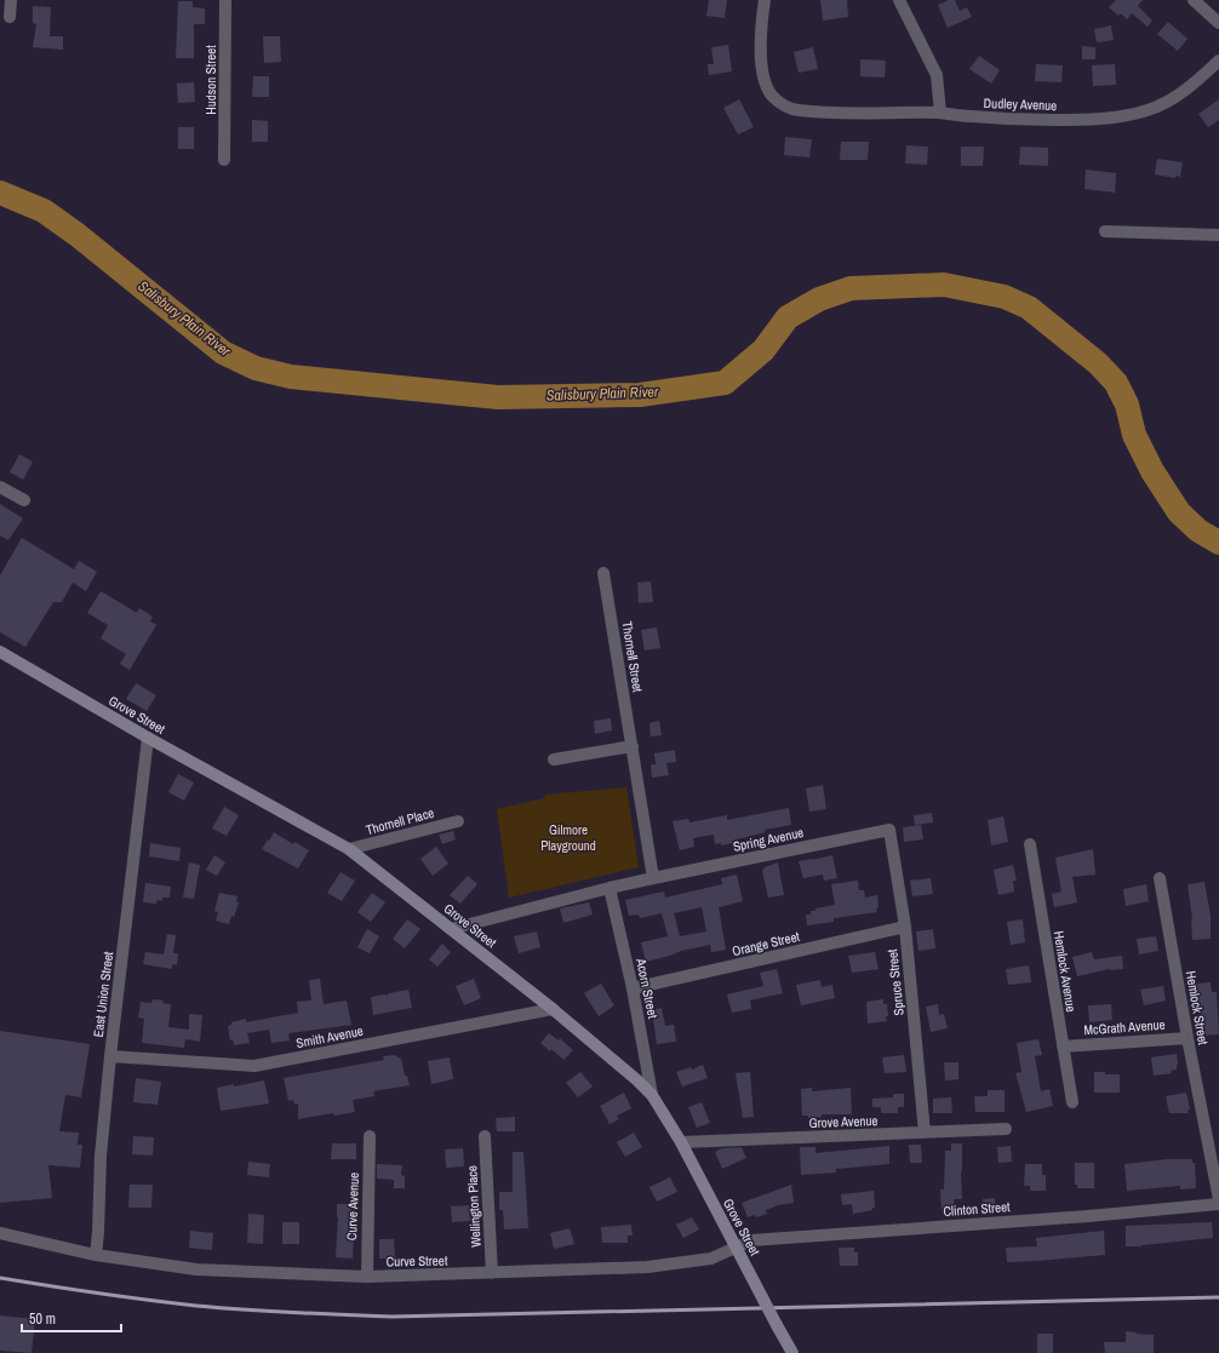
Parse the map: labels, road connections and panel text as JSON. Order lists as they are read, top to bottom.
{
  "streets": {
    "main road": ["Grove Street"],
    "street": [
      "Hudson Street",
      "Dudley Avenue",
      "Thornell Street",
      "Thornell Place",
      "Spring Avenue",
      "Orange Street",
      "Hemlock Avenue",
      "Spruce Street",
      "Acorn Street",
      "East Union Street",
      "Hemlock Street",
      "McGrath Avenue",
      "Smith Avenue",
      "Grove Avenue",
      "Curve Avenue",
      "Wellington Place",
      "Clinton Street",
      "Curve Street"
    ]
  },
  "crossings": [
    ["Grove Street", "Thornell Place"],
    ["Grove Street", "Spring Avenue"],
    ["Grove Street", "Acorn Street"],
    ["Grove Street", "East Union Street"],
    ["Grove Street", "Smith Avenue"],
    ["Grove Street", "Grove Avenue"],
    ["Grove Street", "Clinton Street"],
    ["Grove Street", "Curve Street"],
    ["Spring Avenue", "Spruce Street"],
    ["Spring Avenue", "Acorn Street"],
    ["Orange Street", "Spruce Street"],
    ["Orange Street", "Acorn Street"],
    ["Hemlock Avenue", "McGrath Avenue"],
    ["Spruce Street", "Grove Avenue"],
    ["East Union Street", "Smith Avenue"],
    ["East Union Street", "Curve Street"],
    ["Hemlock Street", "McGrath Avenue"],
    ["Curve Avenue", "Curve Street"],
    ["Wellington Place", "Curve Street"],
    ["Clinton Street", "Curve Street"]
  ],
  "water": ["Salisbury Plain River"],
  "parks": ["Gilmore Playground"],
  "scale_bar": "50 m"
}
